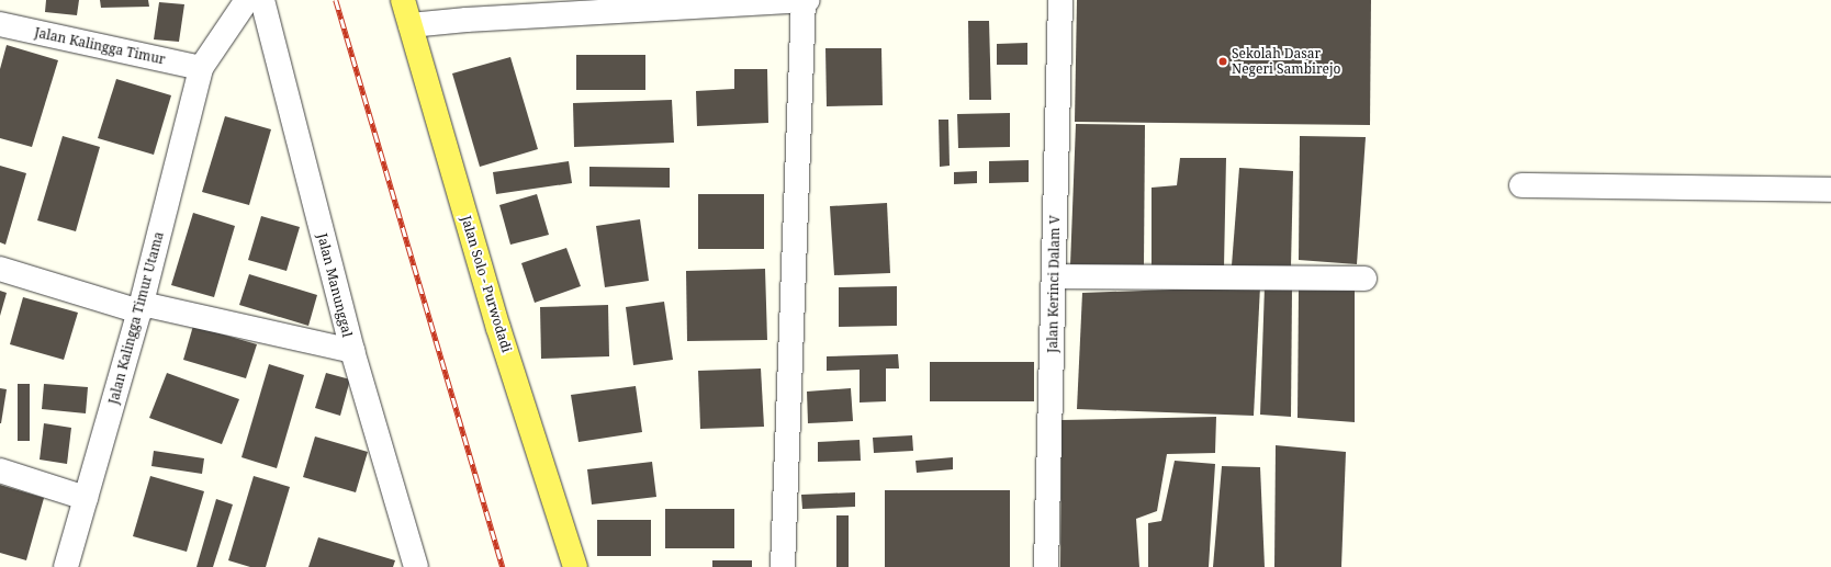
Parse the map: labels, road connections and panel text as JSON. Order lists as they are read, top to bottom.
{
  "streets": {
    "main road": ["Jalan Solo - Purwodadi"],
    "street": [
      "Jalan Kalingga Timur",
      "Jalan Kerinci Dalam V",
      "Jalan Manunggal",
      "Jalan Kalingga Timur Utama"
    ]
  },
  "crossings": [
    ["Jalan Kalingga Timur", "Jalan Kalingga Timur Utama"]
  ],
  "places": ["Sekolah Dasar Negeri Sambirejo"]
}
